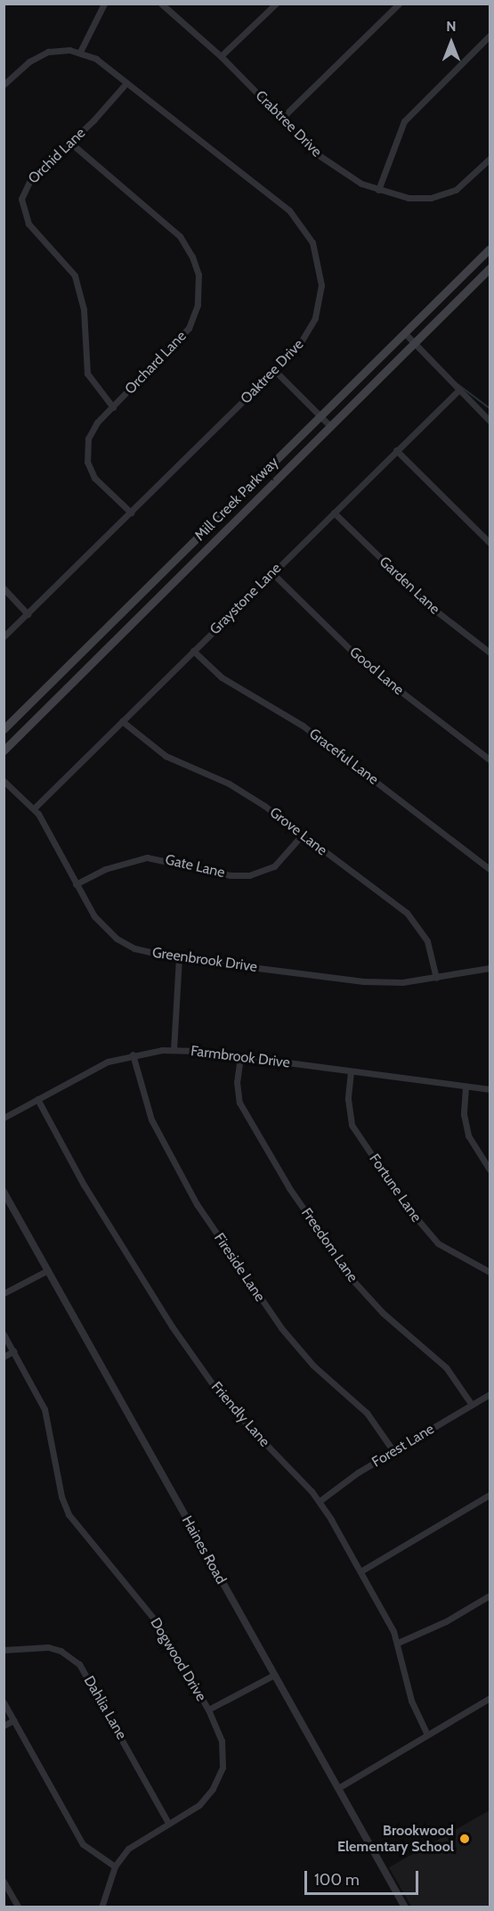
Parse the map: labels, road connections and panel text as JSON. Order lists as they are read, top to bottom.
{
  "streets": {
    "main road": ["Mill Creek Parkway"],
    "street": [
      "Crabtree Drive",
      "Orchid Lane",
      "Orchard Lane",
      "Oaktree Drive",
      "Garden Lane",
      "Graystone Lane",
      "Good Lane",
      "Graceful Lane",
      "Grove Lane",
      "Gate Lane",
      "Greenbrook Drive",
      "Farmbrook Drive",
      "Fortune Lane",
      "Freedom Lane",
      "Fireside Lane",
      "Friendly Lane",
      "Forest Lane",
      "Haines Road",
      "Dogwood Drive",
      "Dahlia Lane"
    ]
  },
  "crossings": [
    ["Orchid Lane", "Orchard Lane"],
    ["Orchid Lane", "Oaktree Drive"],
    ["Orchard Lane", "Oaktree Drive"],
    ["Garden Lane", "Graystone Lane"],
    ["Graystone Lane", "Good Lane"],
    ["Graystone Lane", "Graceful Lane"],
    ["Graystone Lane", "Grove Lane"],
    ["Graystone Lane", "Greenbrook Drive"],
    ["Grove Lane", "Gate Lane"],
    ["Grove Lane", "Greenbrook Drive"],
    ["Gate Lane", "Greenbrook Drive"],
    ["Farmbrook Drive", "Fortune Lane"],
    ["Farmbrook Drive", "Freedom Lane"],
    ["Farmbrook Drive", "Fireside Lane"],
    ["Farmbrook Drive", "Friendly Lane"],
    ["Freedom Lane", "Forest Lane"],
    ["Fireside Lane", "Forest Lane"],
    ["Friendly Lane", "Forest Lane"],
    ["Dogwood Drive", "Dahlia Lane"]
  ],
  "places": ["Brookwood Elementary School"],
  "scale_bar": "100 m",
  "north": "top"
}
